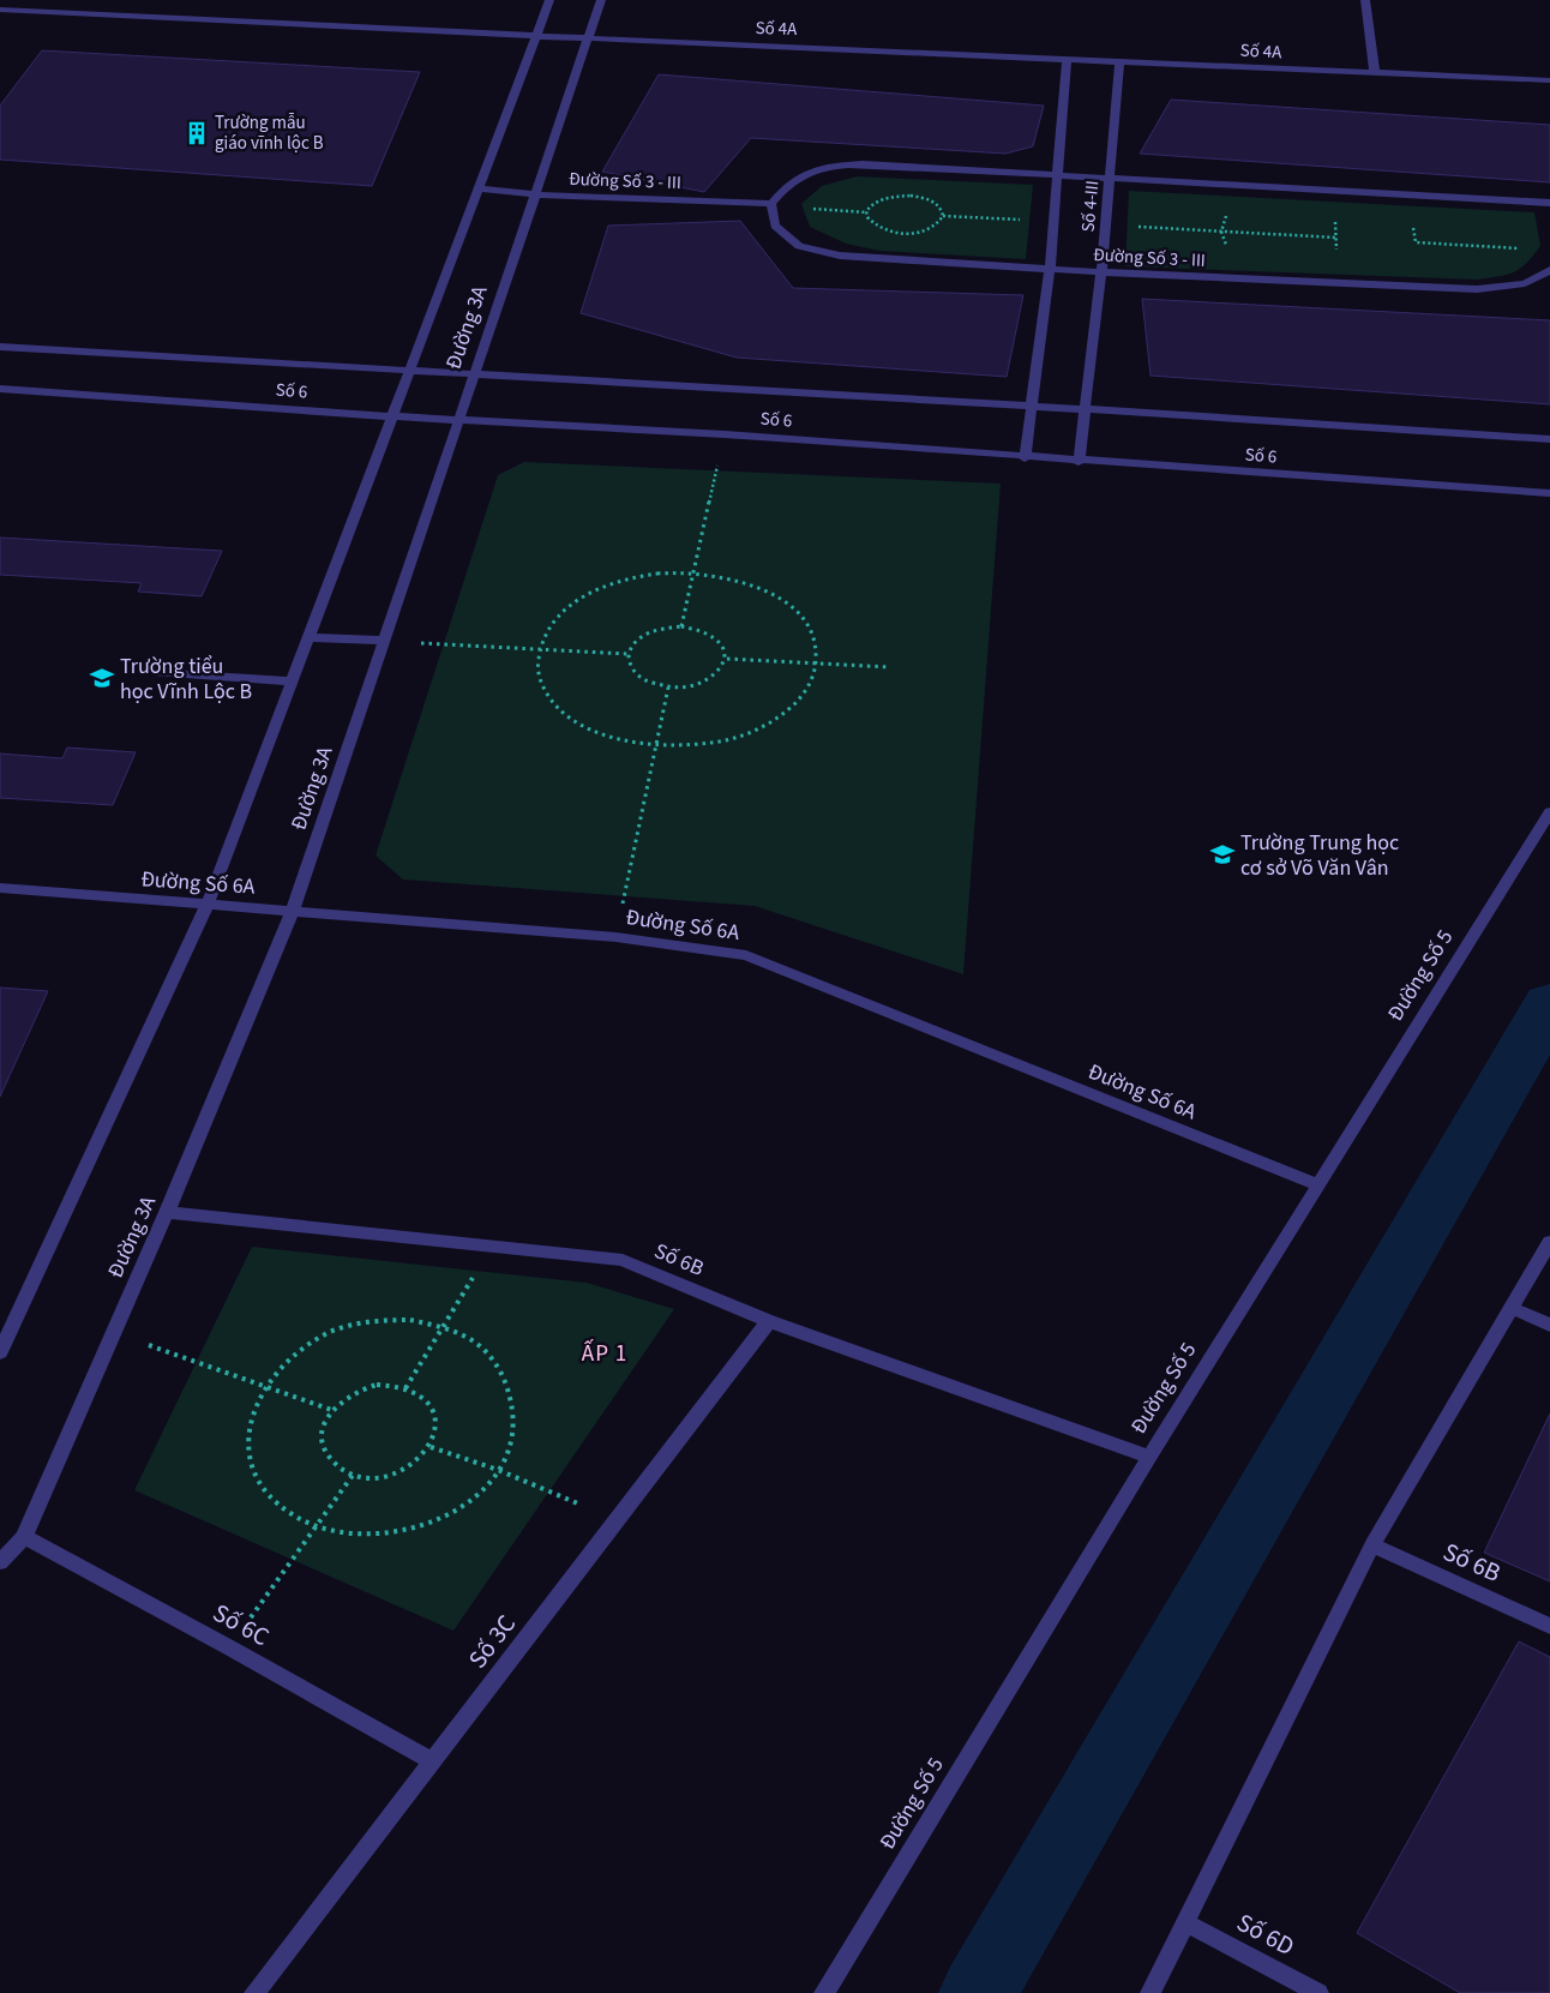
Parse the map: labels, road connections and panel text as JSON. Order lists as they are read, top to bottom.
{
  "streets": {
    "street": [
      "Số 4A",
      "Đường Số 3 - III",
      "Số 4-III",
      "Đường 3A",
      "Số 6",
      "Đường Số 6A",
      "Đường Số 5",
      "Số 6B",
      "Số 6C",
      "Số 3C",
      "Số 6D"
    ]
  },
  "crossings": [
    ["Số 4A", "Số 4-III"],
    ["Số 4A", "Đường 3A"],
    ["Đường Số 3 - III", "Số 4-III"],
    ["Đường Số 3 - III", "Đường 3A"],
    ["Số 4-III", "Số 6"],
    ["Đường 3A", "Số 6"],
    ["Đường 3A", "Đường Số 6A"],
    ["Đường 3A", "Số 6B"],
    ["Đường 3A", "Số 6C"],
    ["Đường Số 6A", "Đường Số 5"],
    ["Đường Số 5", "Số 6B"],
    ["Số 6B", "Số 3C"],
    ["Số 6C", "Số 3C"]
  ],
  "districts": ["ẤP 1"],
  "places": {
    "building": ["Trường mẫu giáo vĩnh lộc B"],
    "school or university": ["Trường tiểu học Vĩnh Lộc B", "Trường Trung học cơ sở Võ Văn Vân"]
  }
}
